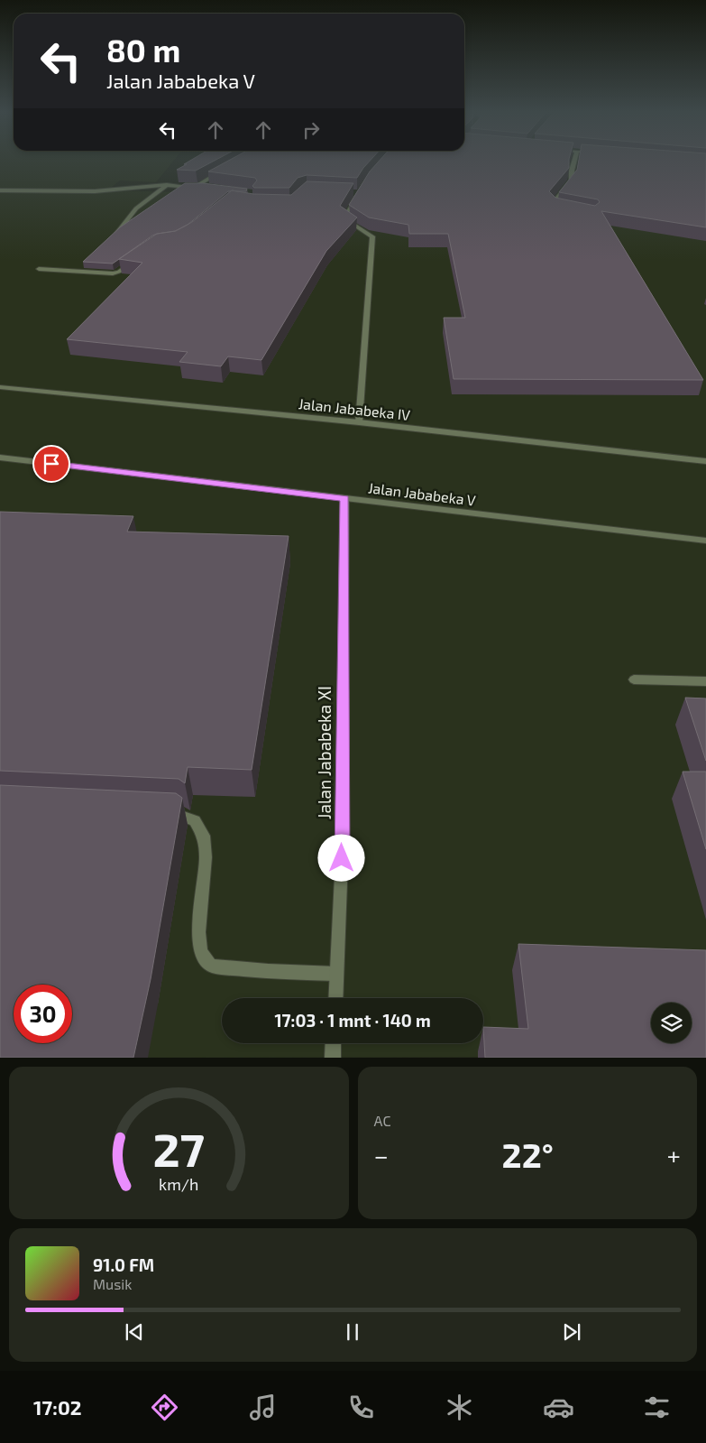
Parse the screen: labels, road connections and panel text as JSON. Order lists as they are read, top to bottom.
{
  "streets": {
    "street": ["Jalan Jababeka IV", "Jalan Jababeka V", "Jalan Jababeka XI"]
  },
  "crossings": [
    ["Jalan Jababeka V", "Jalan Jababeka XI"]
  ],
  "page": {
    "turn": ["80 m", "Jalan Jababeka V"],
    "limit": "30",
    "trip": "17:03 · 1 mnt · 140 m",
    "tile": "AC",
    "heat": ["−", "22°", "+"],
    "song": ["91.0 FM", "Musik"],
    "tabs": "17:02",
    "gauge": ["27", "km/h"]
  }
}
